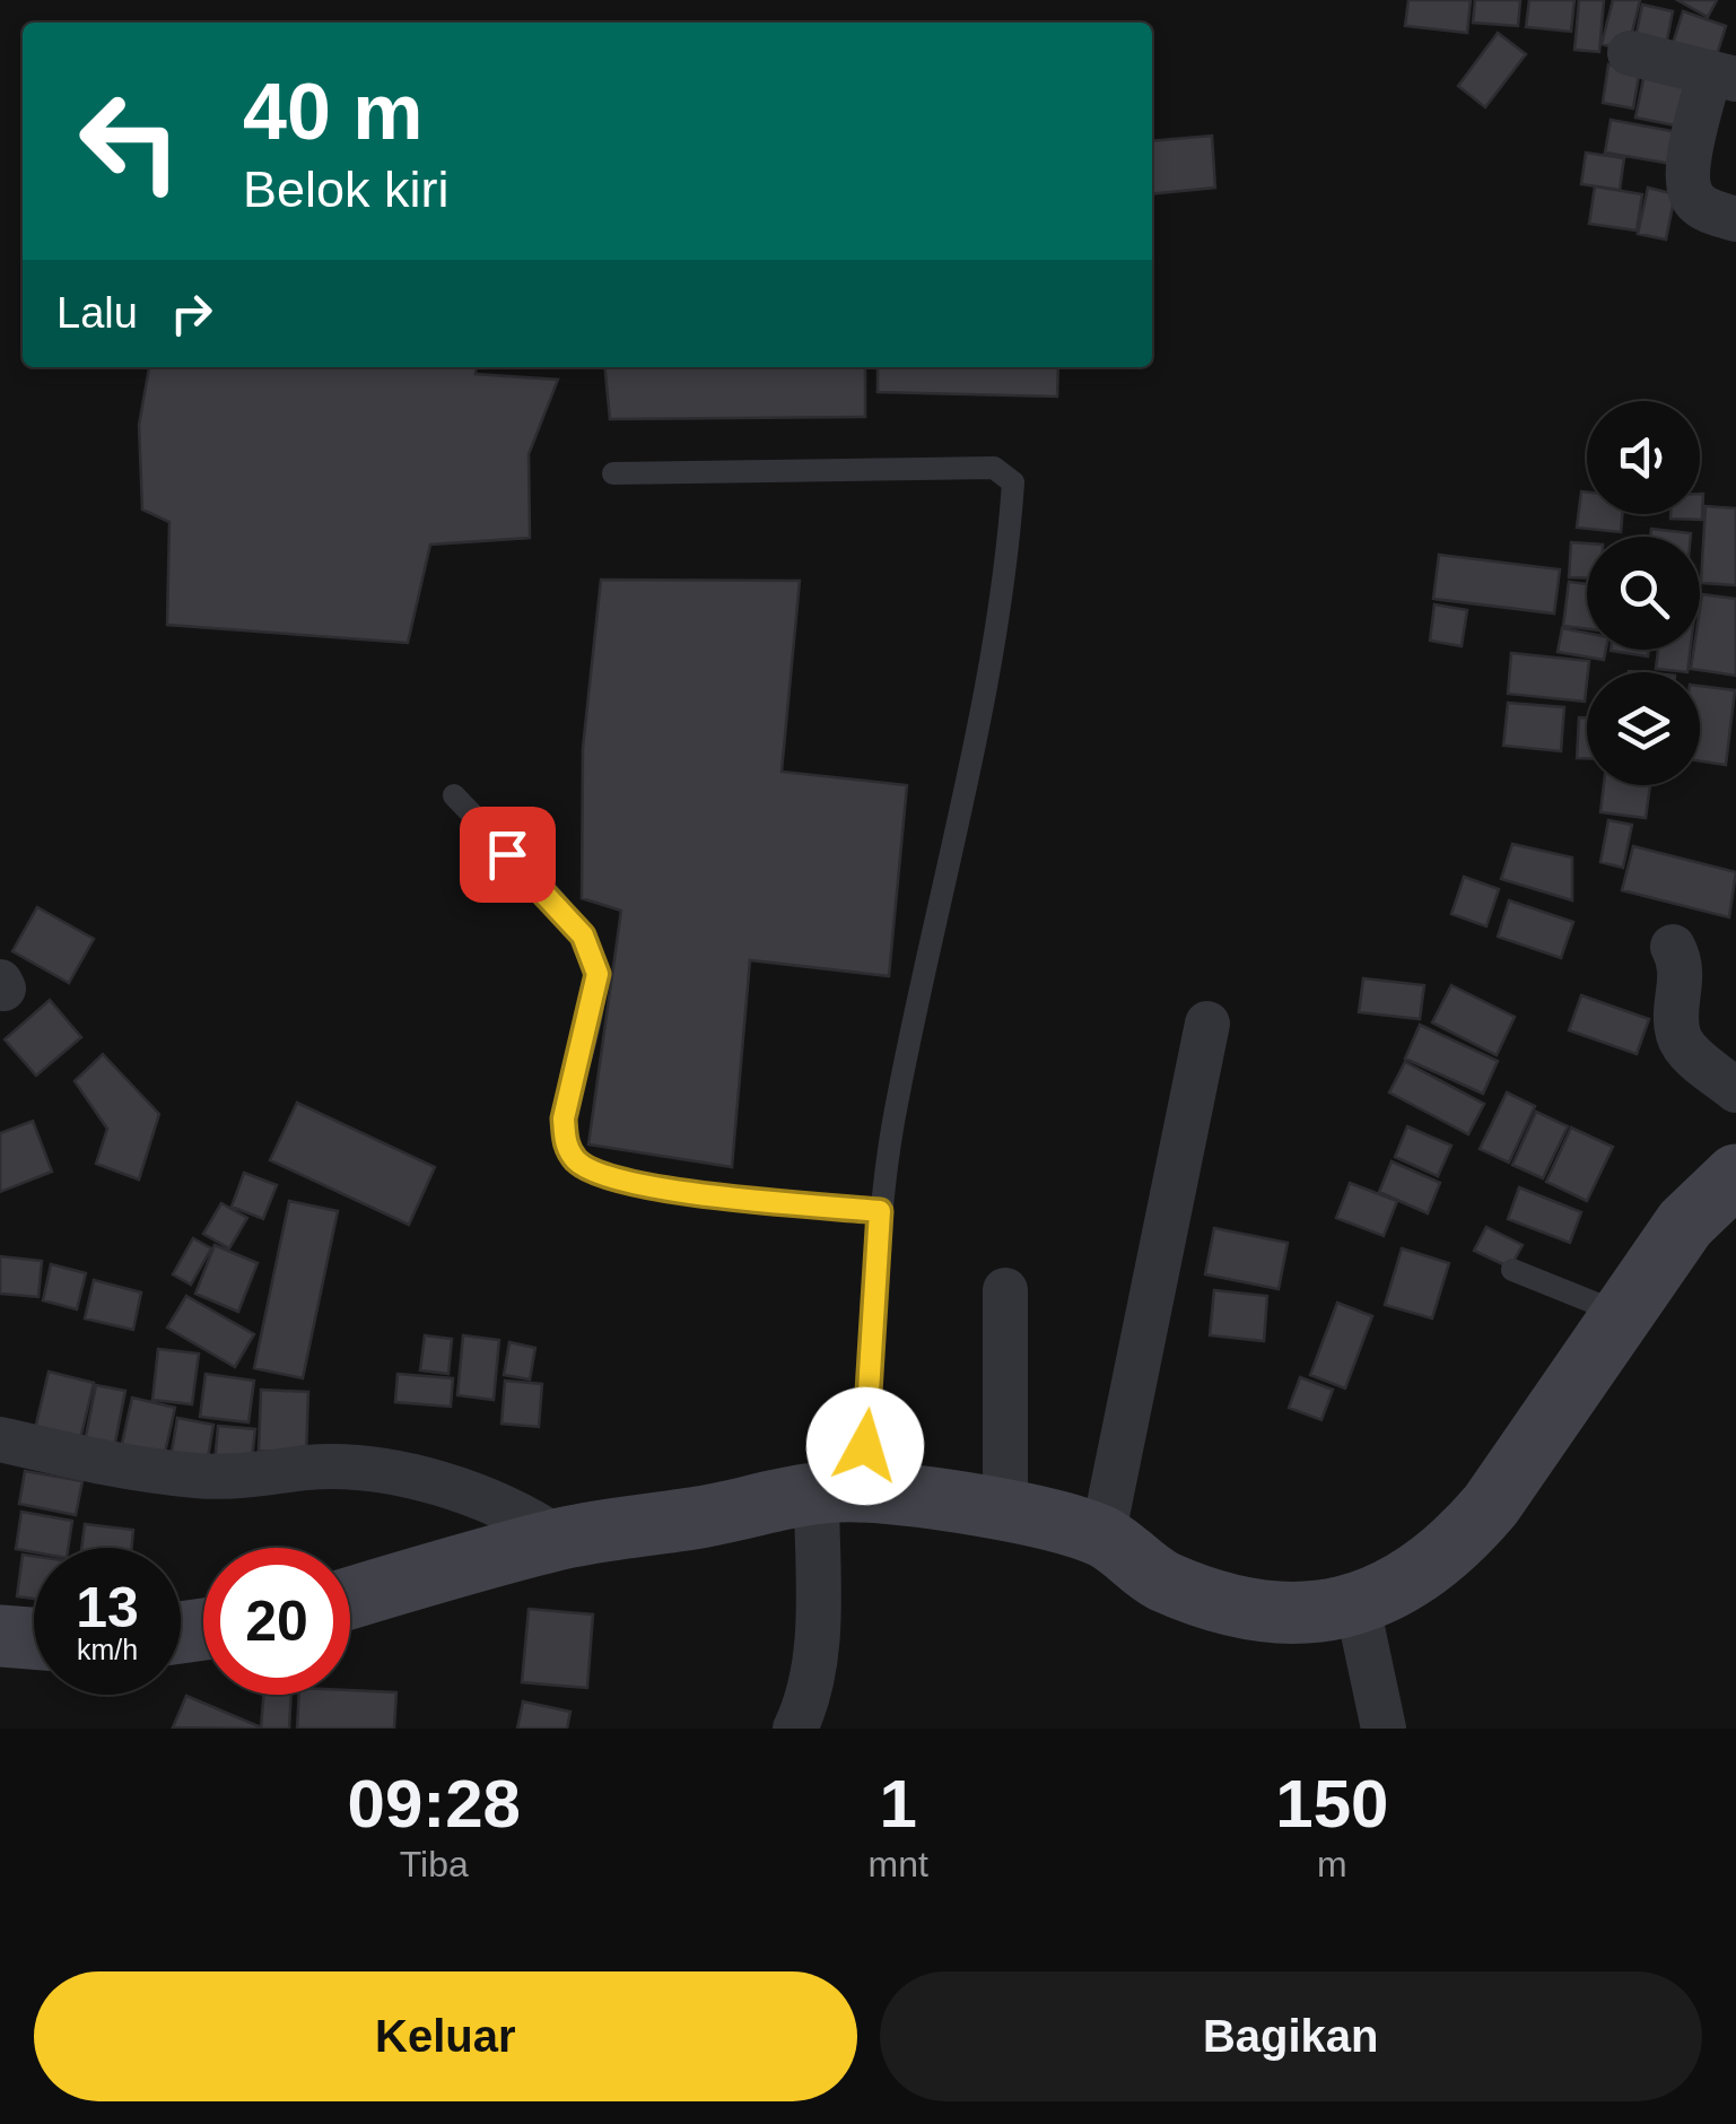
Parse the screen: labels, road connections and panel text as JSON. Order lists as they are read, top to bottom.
{
  "page": {
    "turn": ["40 m", "Belok kiri"],
    "then": "Lalu",
    "speed": "13 km/h",
    "limit": "20",
    "eta": [
      "09:28",
      "Tiba",
      "1",
      "mnt",
      "150",
      "m"
    ],
    "buttons": ["Keluar", "Bagikan"]
  }
}
